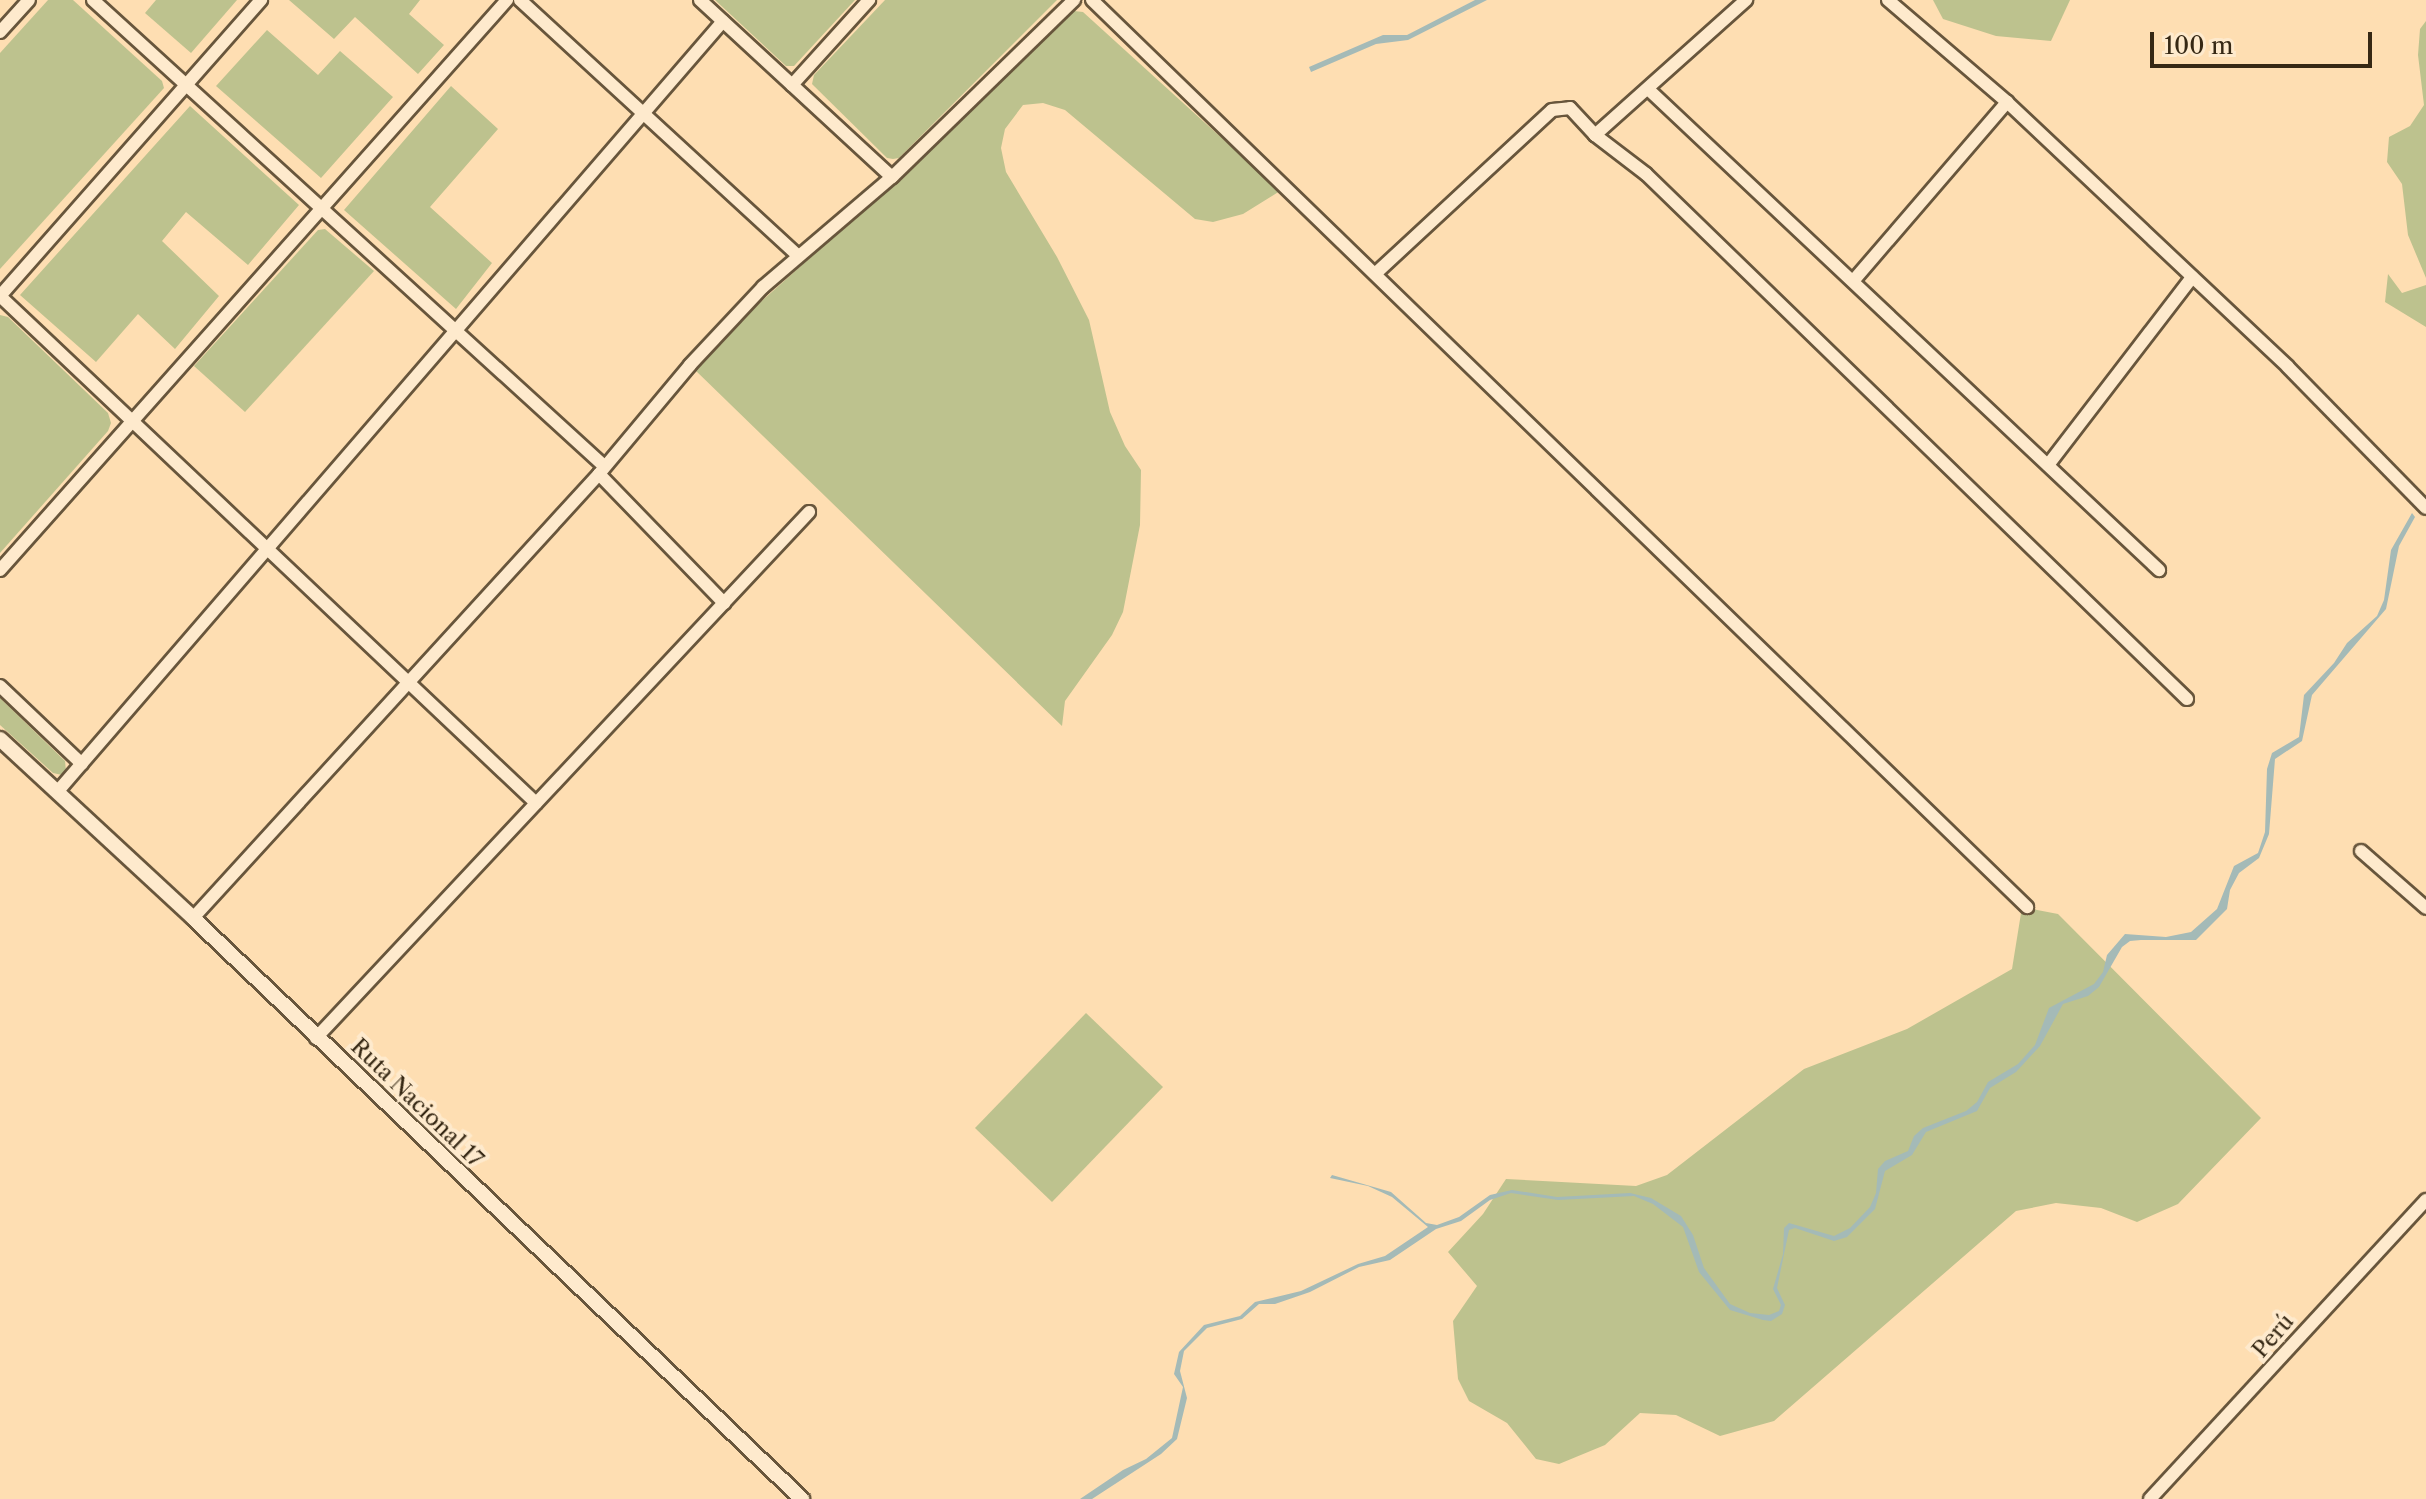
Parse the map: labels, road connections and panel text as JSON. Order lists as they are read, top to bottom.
{
  "streets": {
    "street": ["Ruta Nacional 17", "Perú"]
  },
  "scale_bar": "100 m"
}
